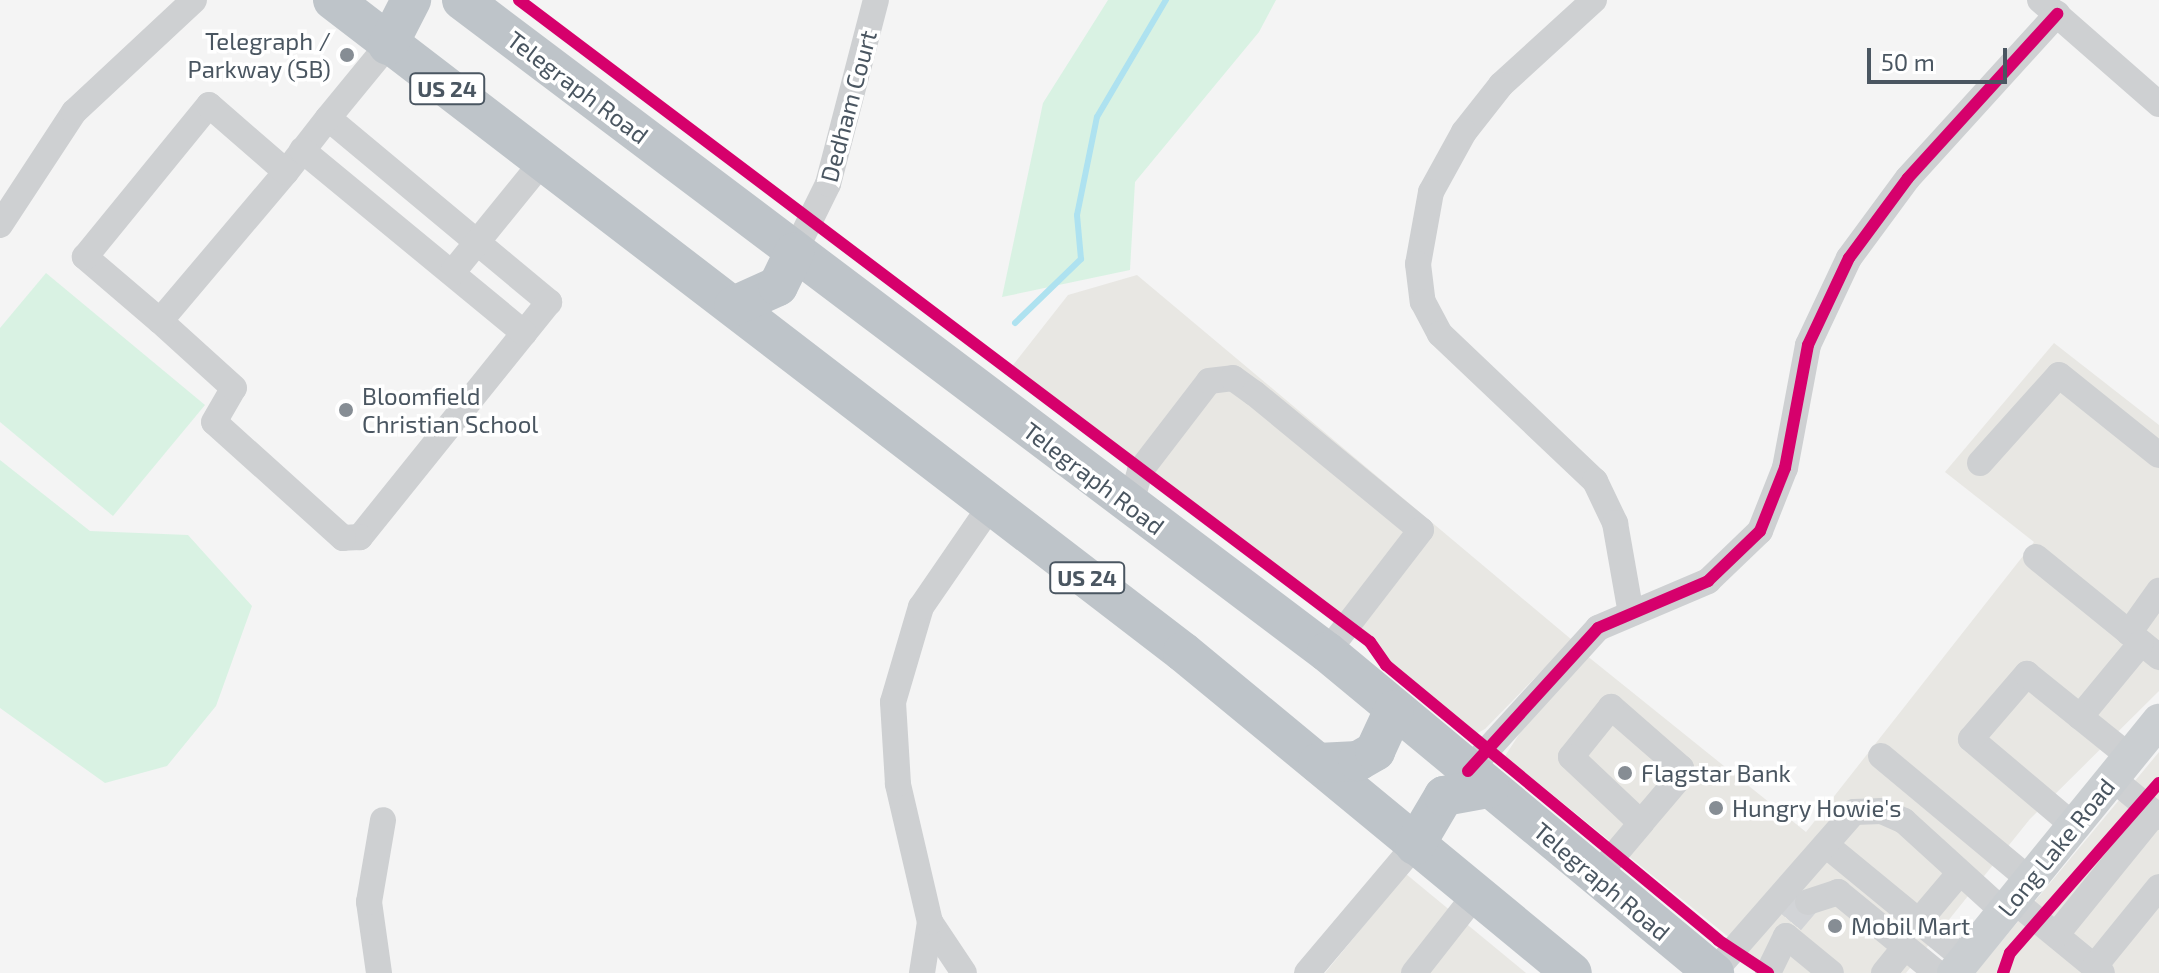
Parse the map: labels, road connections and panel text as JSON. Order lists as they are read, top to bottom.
{
  "streets": {
    "highway": ["Telegraph Road", "US 24"],
    "main road": ["Long Lake Road"],
    "street": ["Dedham Court"]
  },
  "crossings": [
    ["Telegraph Road", "Dedham Court"]
  ],
  "places": [
    "Telegraph / Parkway (SB)",
    "Bloomfield Christian School",
    "Flagstar Bank",
    "Hungry Howie's",
    "Mobil Mart"
  ],
  "scale_bar": "50 m"
}
